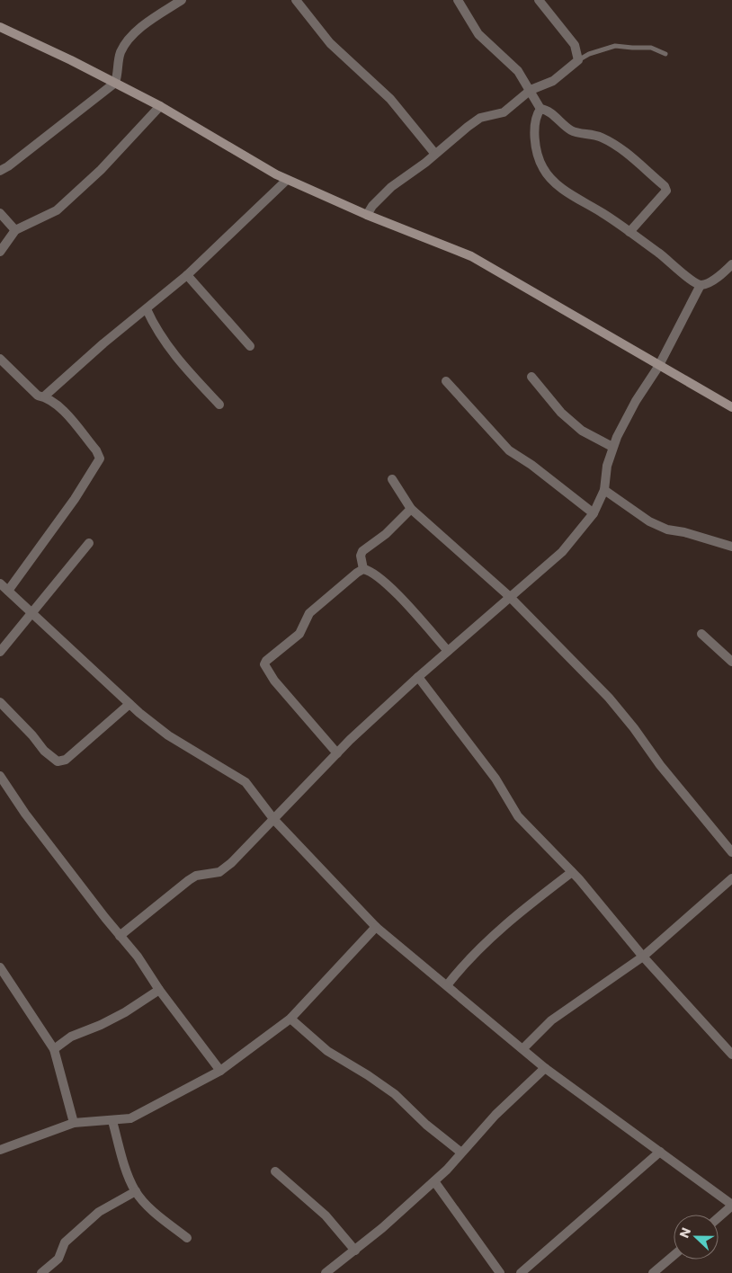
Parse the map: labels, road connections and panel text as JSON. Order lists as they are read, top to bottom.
{
  "north": "left"
}
